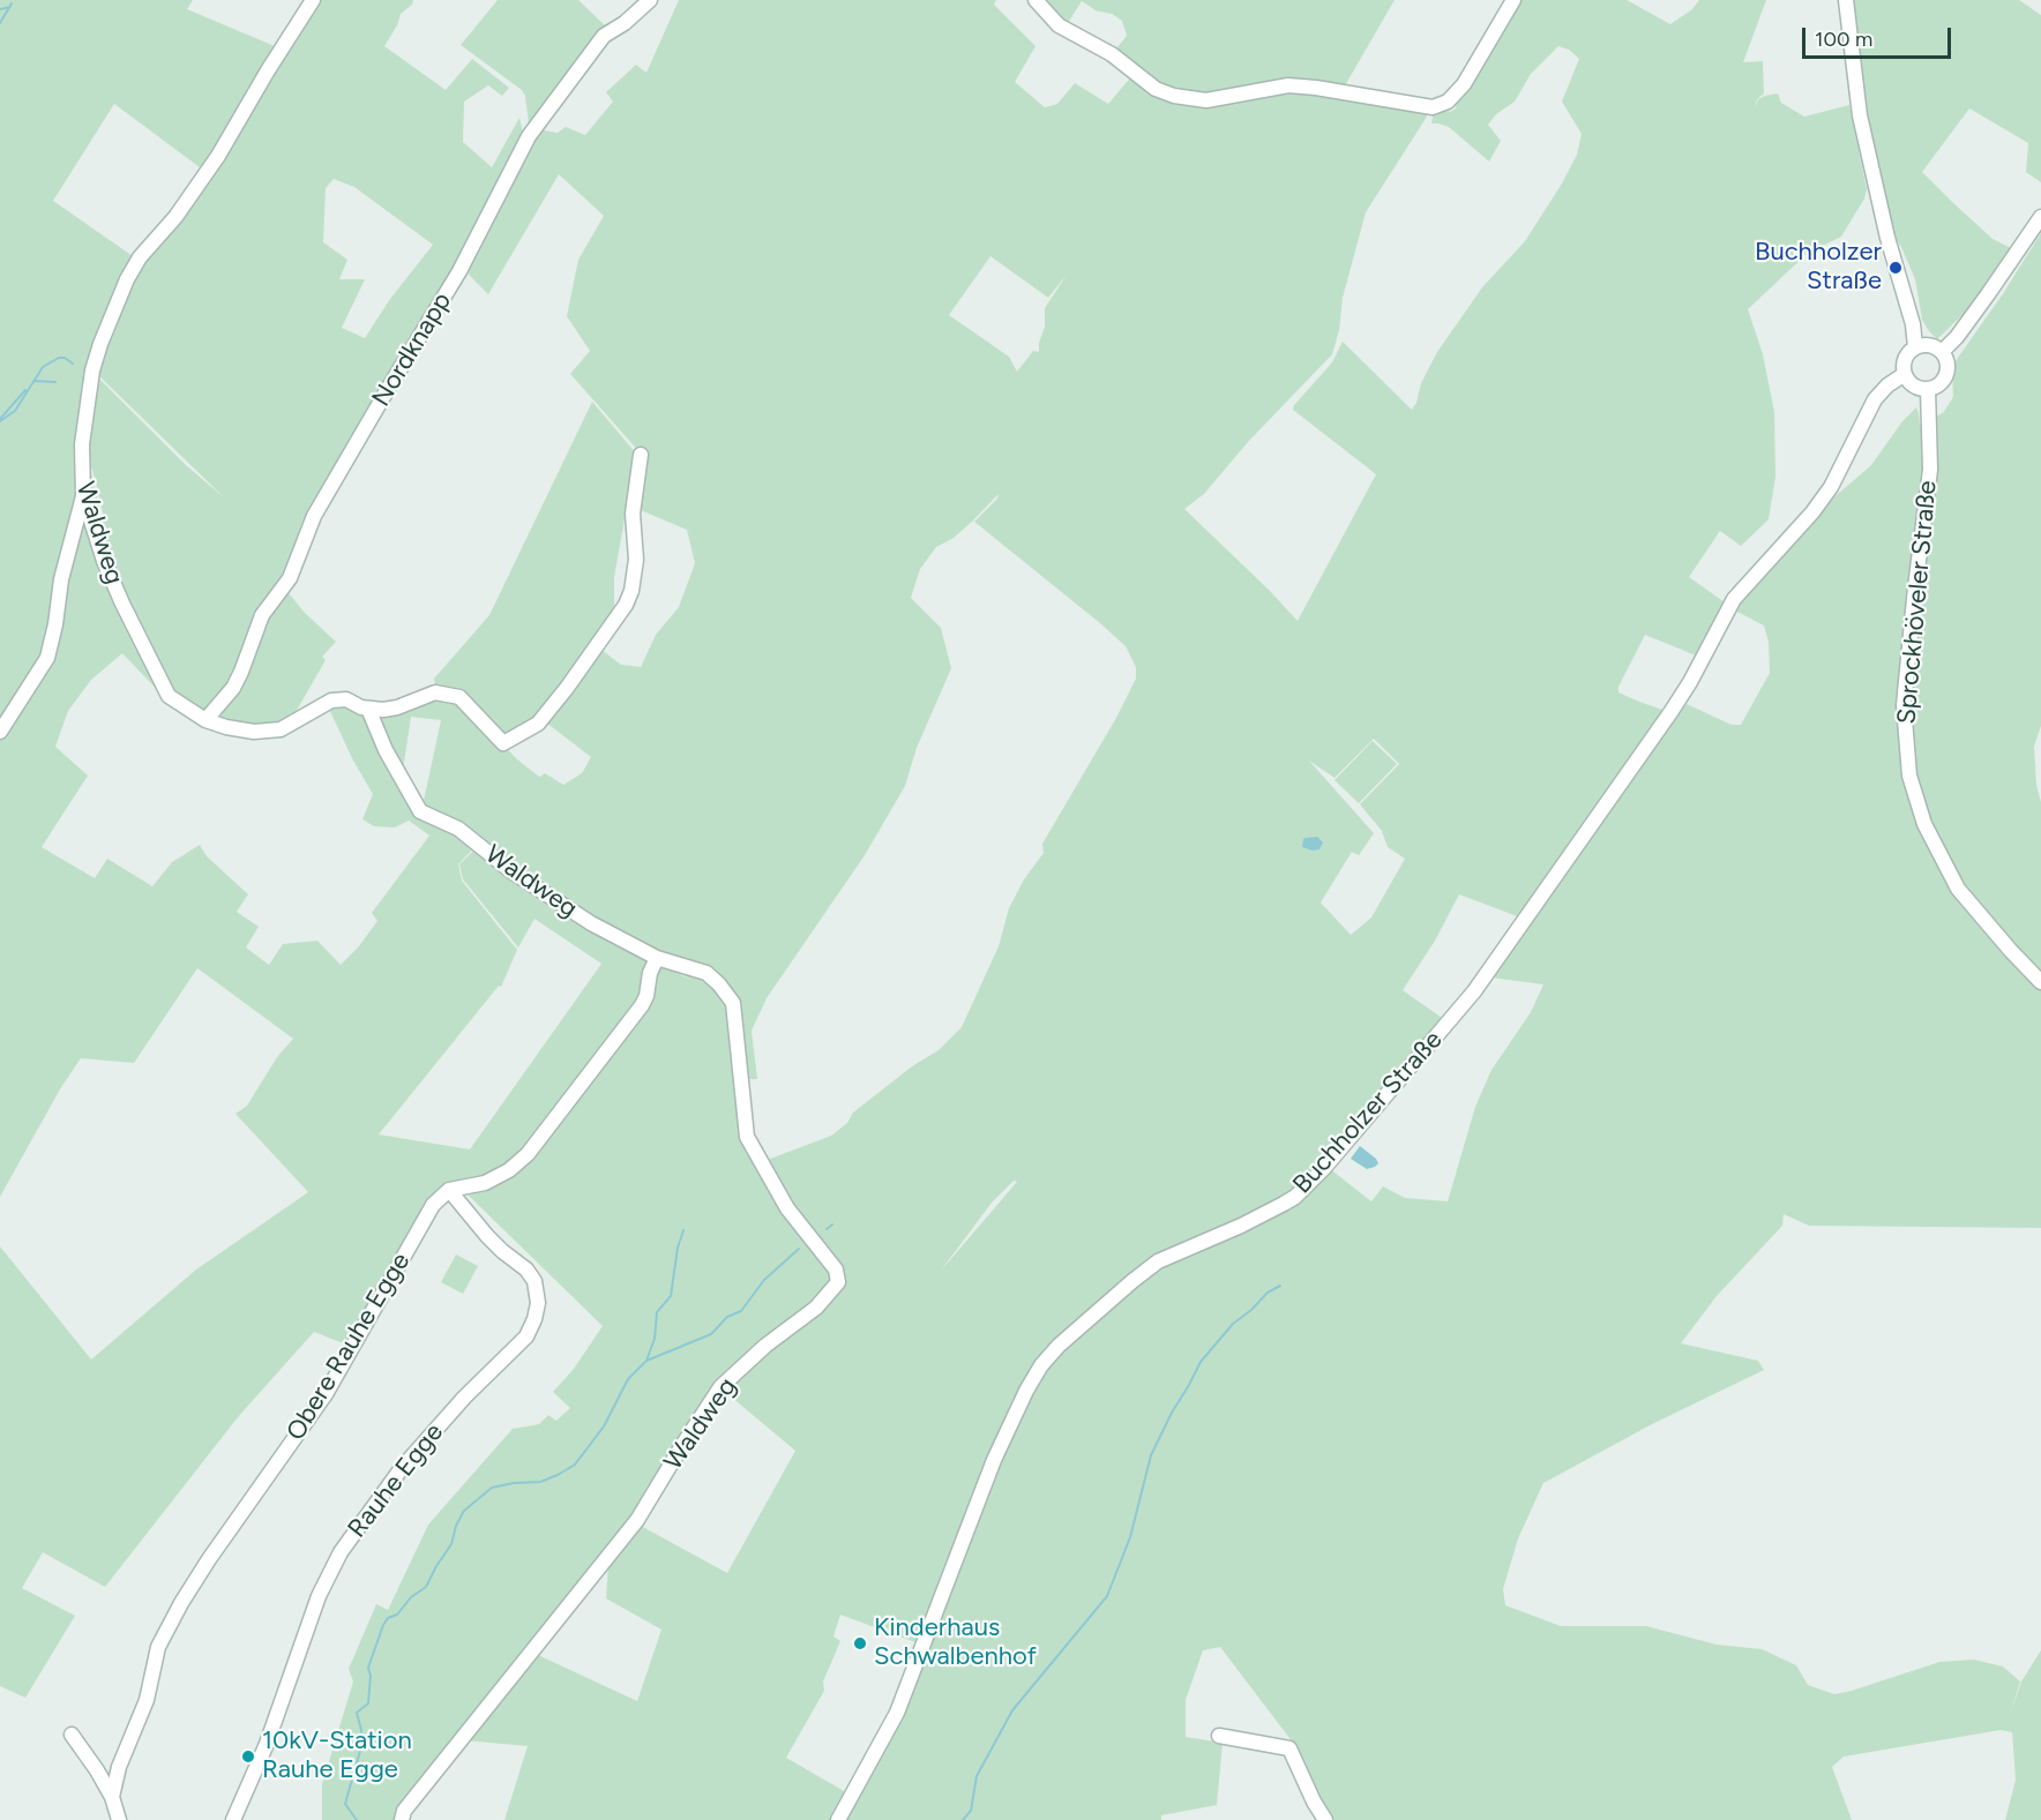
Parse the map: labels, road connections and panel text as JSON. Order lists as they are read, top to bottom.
{
  "streets": {
    "street": [
      "Nordknapp",
      "Waldweg",
      "Sprockhöveler Straße",
      "Buchholzer Straße",
      "Obere Rauhe Egge",
      "Rauhe Egge"
    ]
  },
  "crossings": [
    ["Nordknapp", "Waldweg"],
    ["Sprockhöveler Straße", "Buchholzer Straße"],
    ["Obere Rauhe Egge", "Rauhe Egge"]
  ],
  "places": ["Buchholzer Straße", "Kinderhaus Schwalbenhof", "10kV-Station Rauhe Egge"],
  "scale_bar": "100 m"
}
